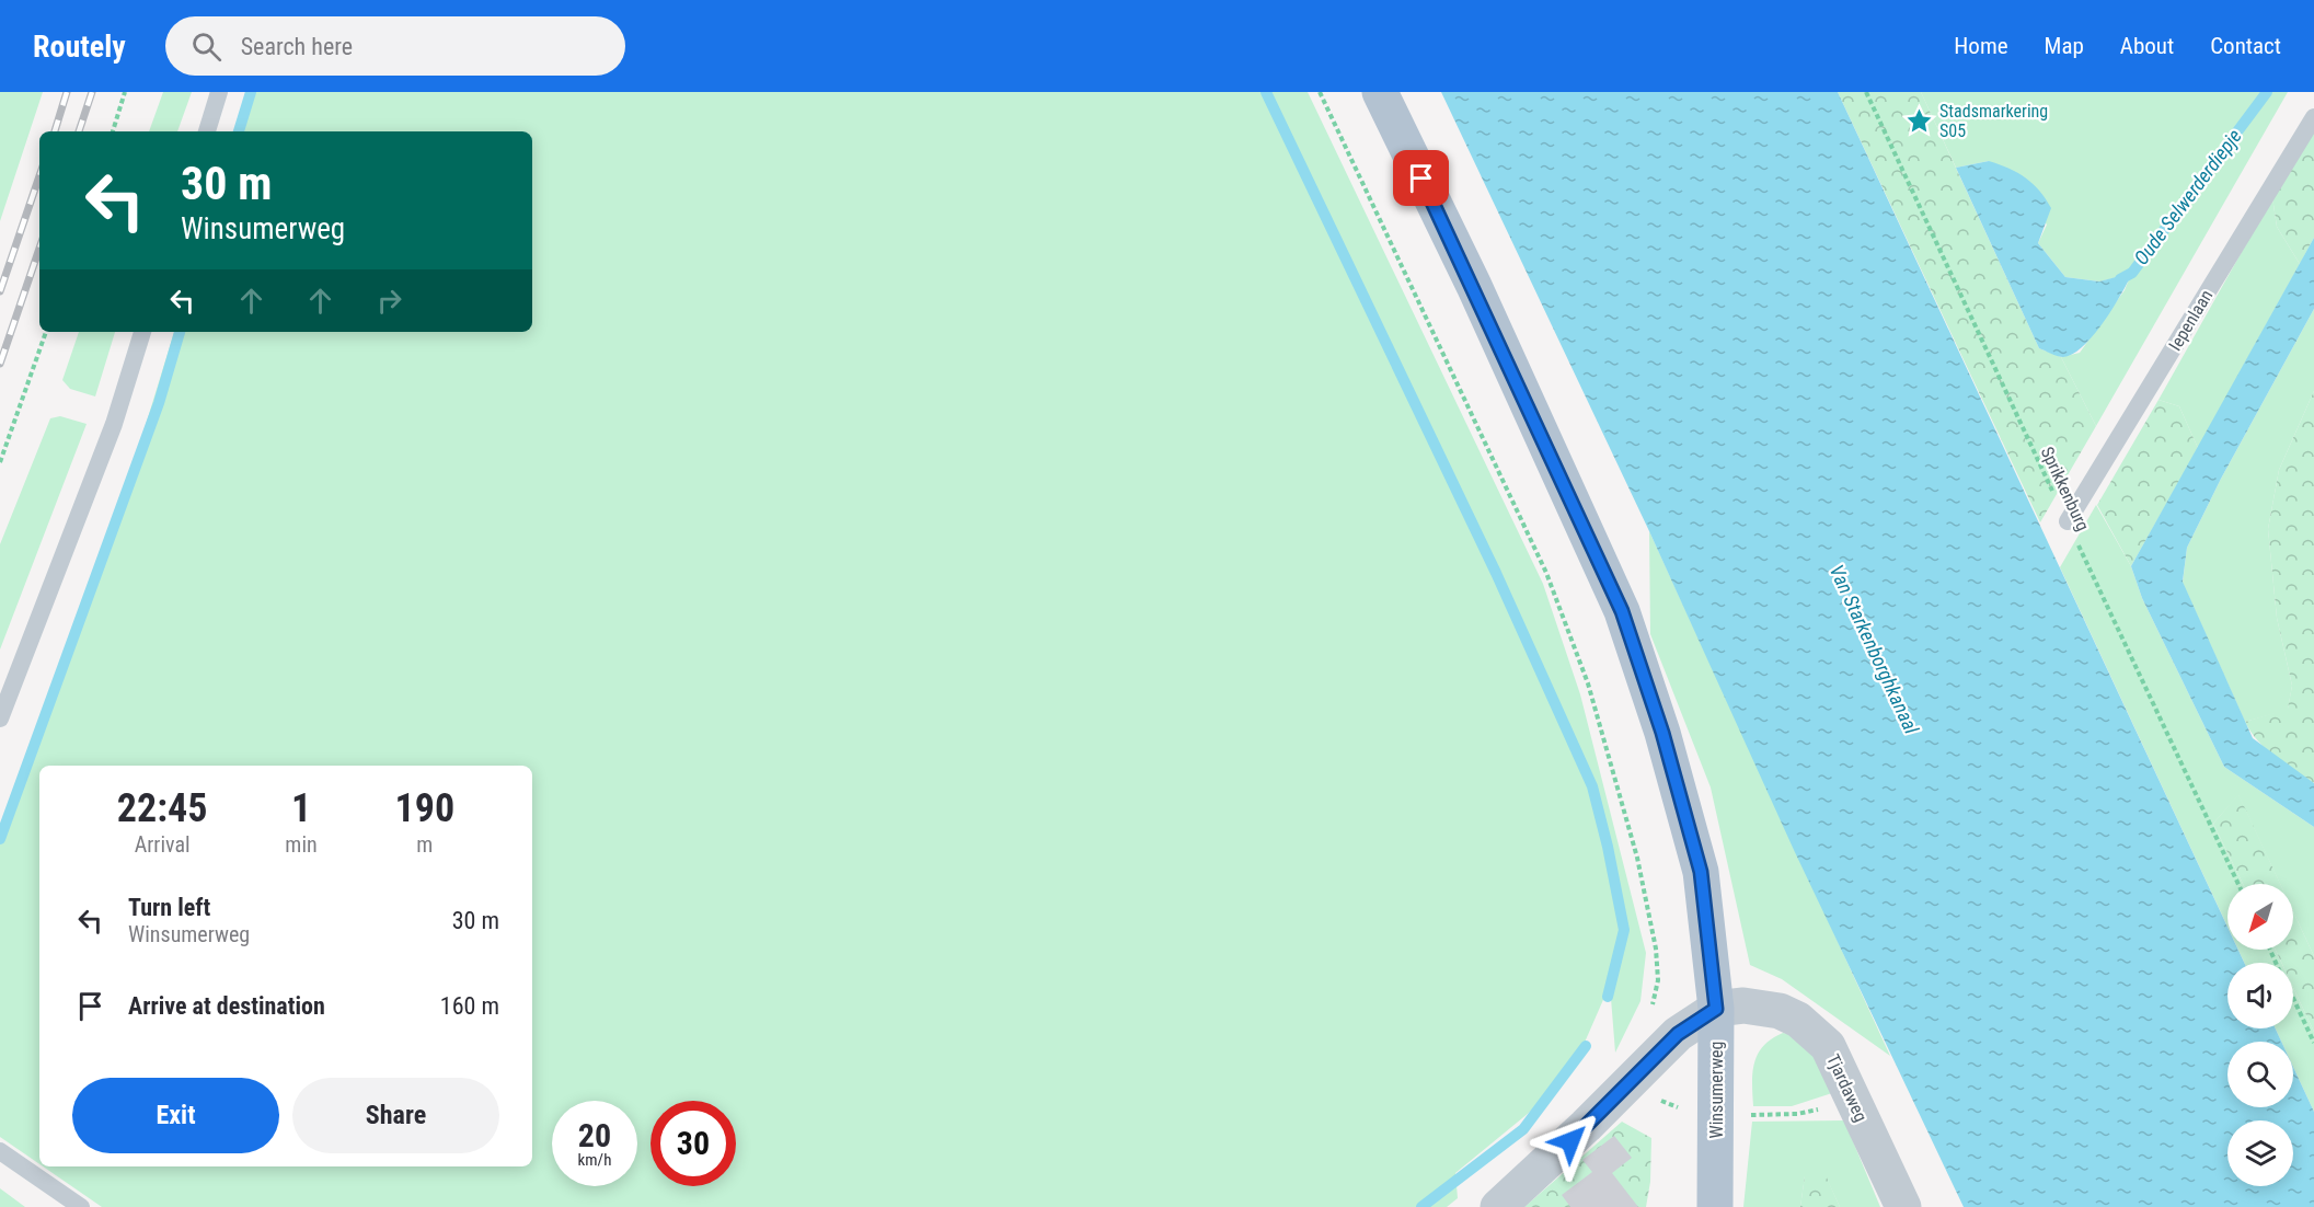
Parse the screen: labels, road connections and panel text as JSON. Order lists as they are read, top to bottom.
{
  "streets": {
    "main road": ["Winsumerweg"],
    "street": ["Tjardaweg"],
    "lane": ["Iepenlaan"],
    "path": ["Sprikkenburg"]
  },
  "crossings": [
    ["Iepenlaan", "Sprikkenburg"],
    ["Tjardaweg", "Winsumerweg"]
  ],
  "water": ["Oude Selwerderdiepje", "Van Starkenborghkanaal"],
  "places": {
    "place": ["Stadsmarkering S05"]
  },
  "north": "bottom left",
  "page": {
    "header": "Routely",
    "search": "Search here",
    "nav": [
      "Home",
      "Map",
      "About",
      "Contact"
    ],
    "turn": ["30 m", "Winsumerweg"],
    "eta": [
      "22:45",
      "Arrival",
      "1",
      "min",
      "190",
      "m"
    ],
    "list": [
      {
        "name": "Turn left",
        "note": "Winsumerweg",
        "value": "30 m"
      },
      {
        "name": "Arrive at destination",
        "value": "160 m"
      }
    ],
    "buttons": ["Exit", "Share"],
    "speed": "20 km/h",
    "limit": "30"
  }
}
